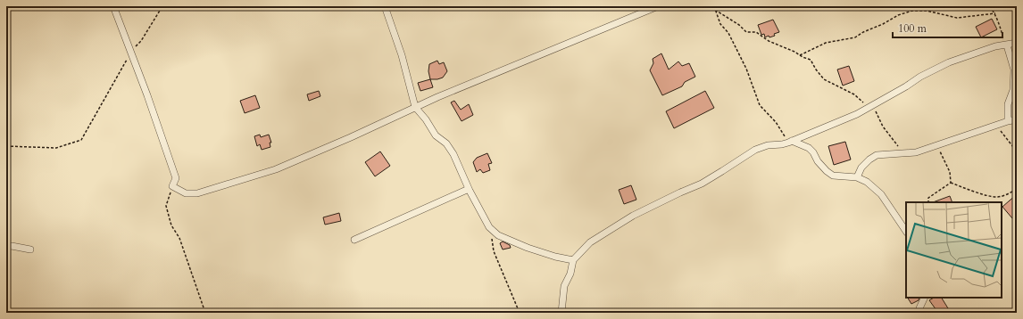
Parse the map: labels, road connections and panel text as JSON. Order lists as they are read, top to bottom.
{
  "scale_bar": "100 m"
}
